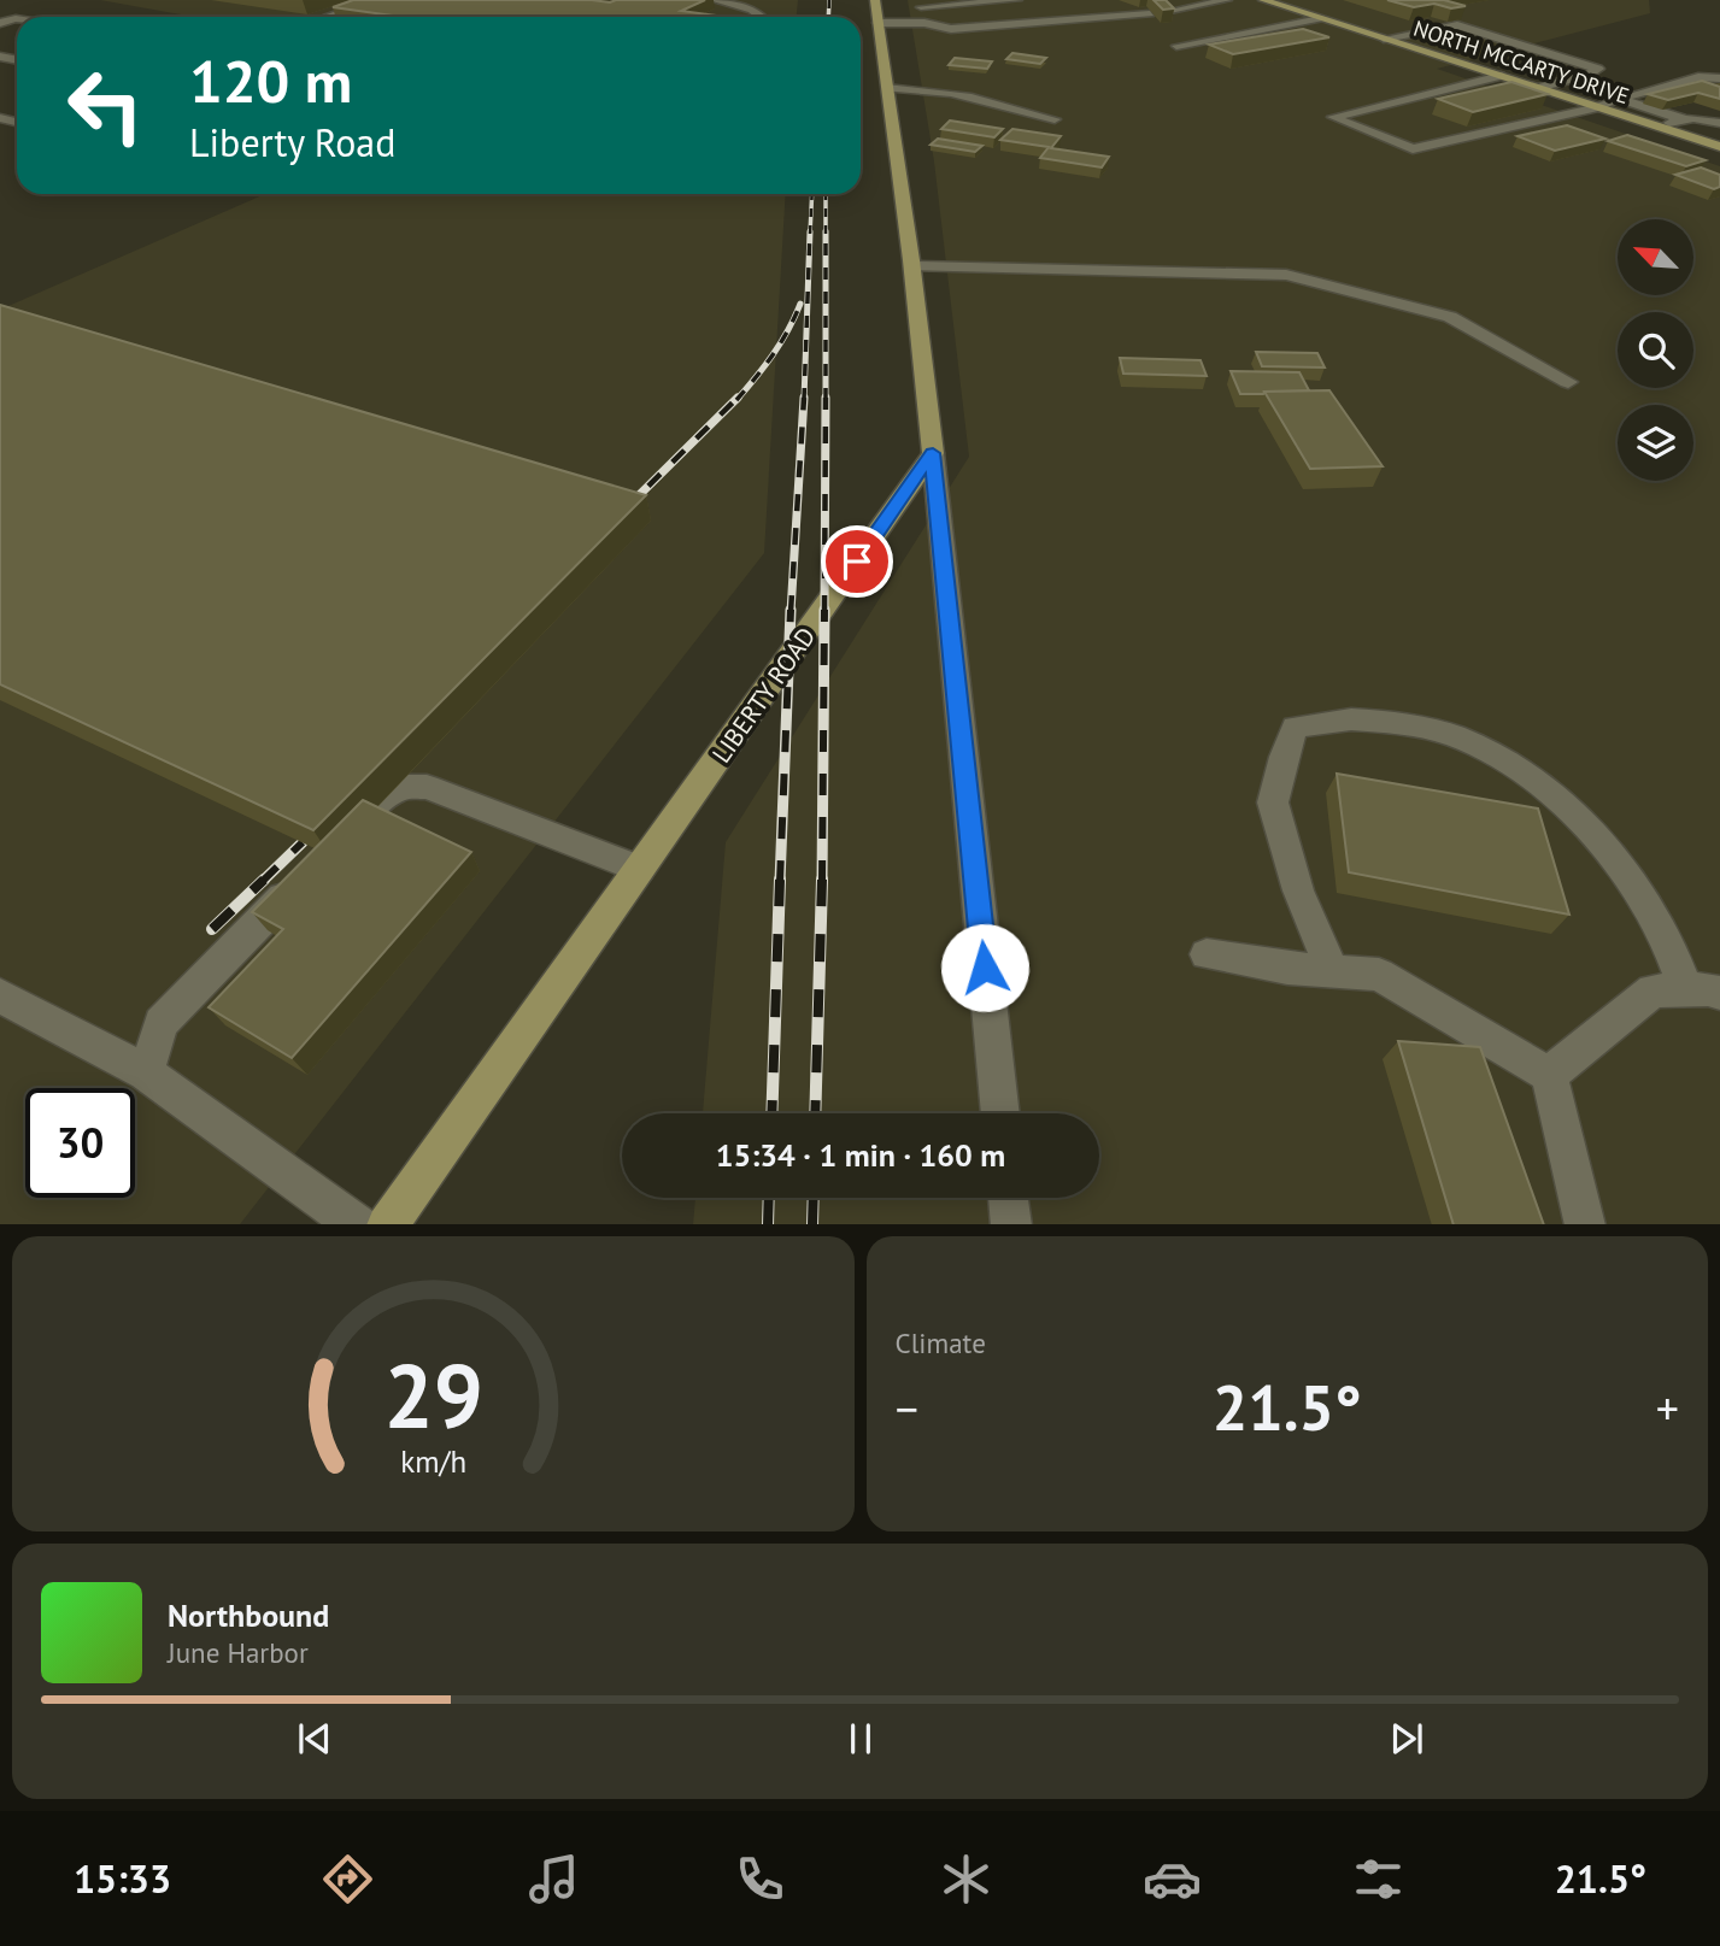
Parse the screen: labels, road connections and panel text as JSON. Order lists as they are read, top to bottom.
{
  "streets": {
    "main road": ["NORTH MCCARTY DRIVE", "LIBERTY ROAD"]
  },
  "north": "top left",
  "page": {
    "turn": ["120 m", "Liberty Road"],
    "limit": "30",
    "trip": "15:34 · 1 min · 160 m",
    "tile": "Climate",
    "heat": ["−", "21.5°", "+"],
    "song": ["Northbound", "June Harbor"],
    "tabs": ["15:33", "21.5°"],
    "gauge": ["29", "km/h"]
  }
}
